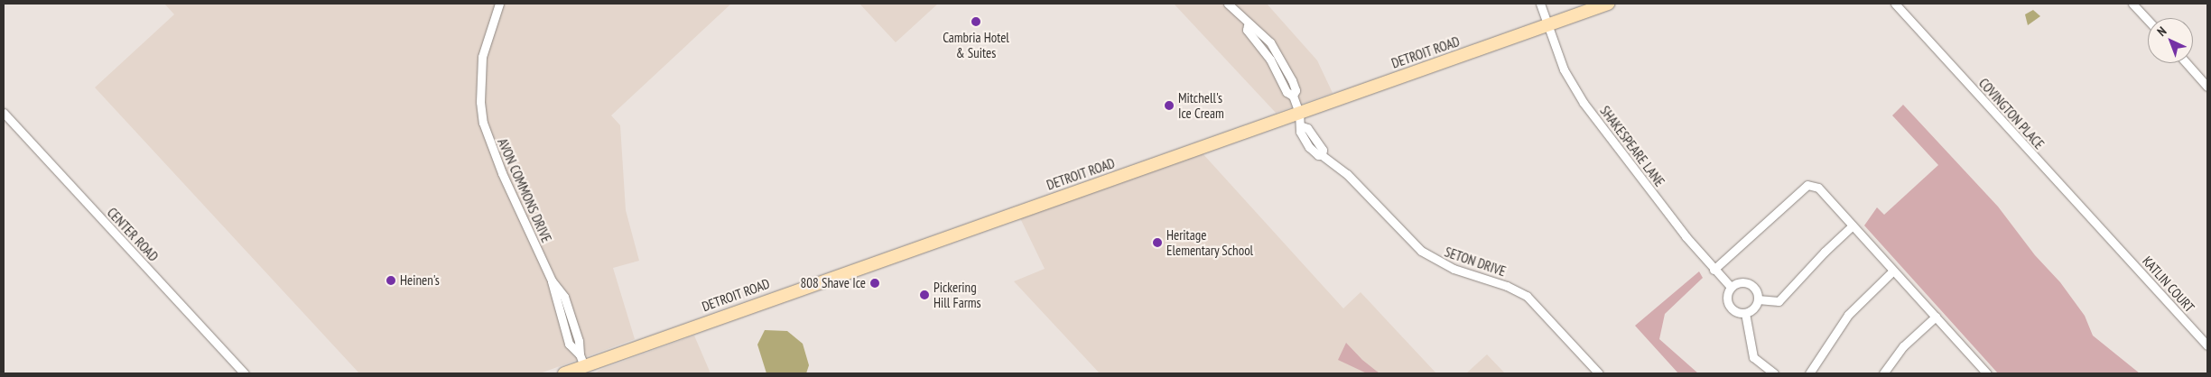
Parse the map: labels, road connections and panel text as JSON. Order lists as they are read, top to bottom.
{
  "streets": {
    "main road": ["DETROIT ROAD"],
    "street": [
      "COVINGTON PLACE",
      "SHAKESPEARE LANE",
      "AVON COMMONS DRIVE",
      "CENTER ROAD",
      "SETON DRIVE",
      "KATLIN COURT"
    ]
  },
  "crossings": [
    ["DETROIT ROAD", "SHAKESPEARE LANE"],
    ["DETROIT ROAD", "AVON COMMONS DRIVE"],
    ["DETROIT ROAD", "SETON DRIVE"],
    ["COVINGTON PLACE", "KATLIN COURT"]
  ],
  "places": [
    "Cambria Hotel & Suites",
    "Mitchell's Ice Cream",
    "Heritage Elementary School",
    "Heinen's",
    "808 Shave Ice",
    "Pickering Hill Farms"
  ],
  "north": "top left"
}
